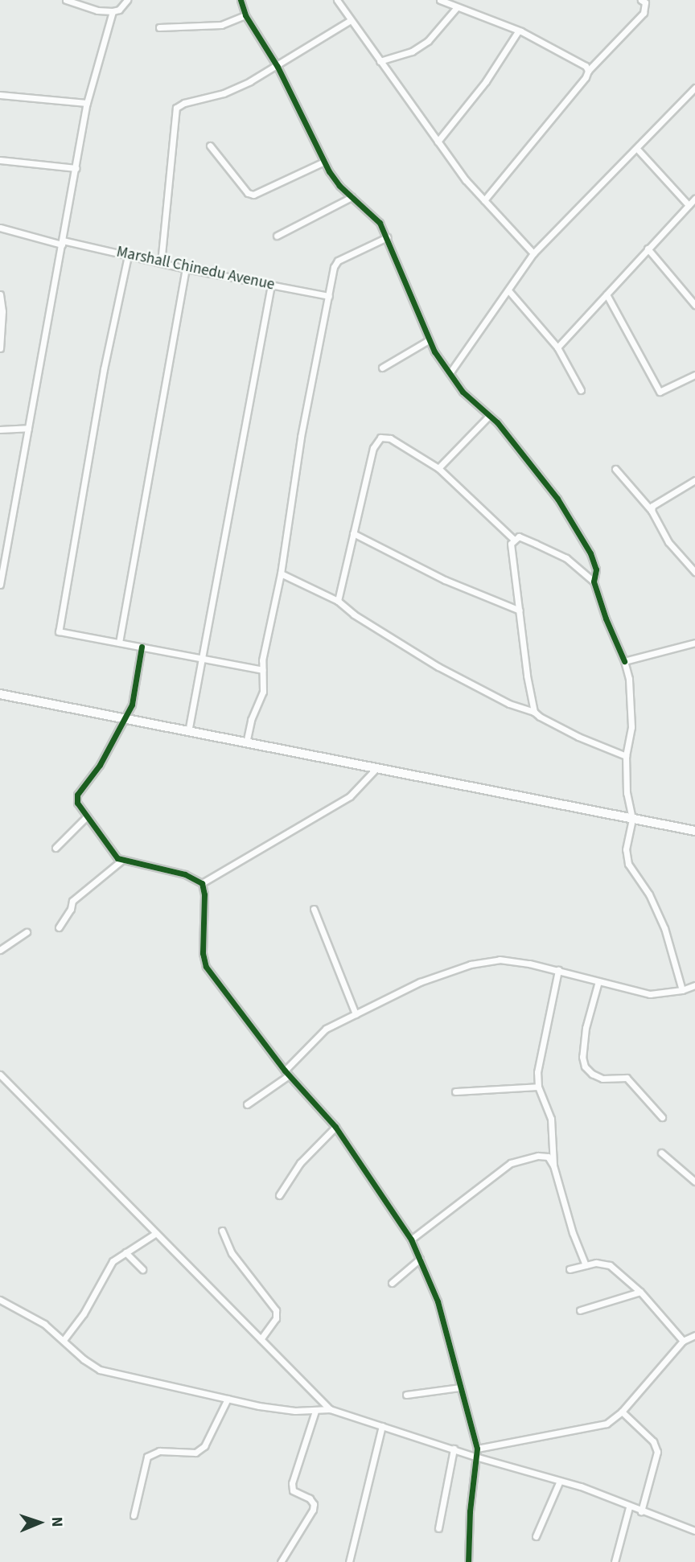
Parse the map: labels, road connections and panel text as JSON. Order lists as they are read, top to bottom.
{
  "streets": {
    "street": ["Marshall Chinedu Avenue"]
  },
  "north": "right"
}
